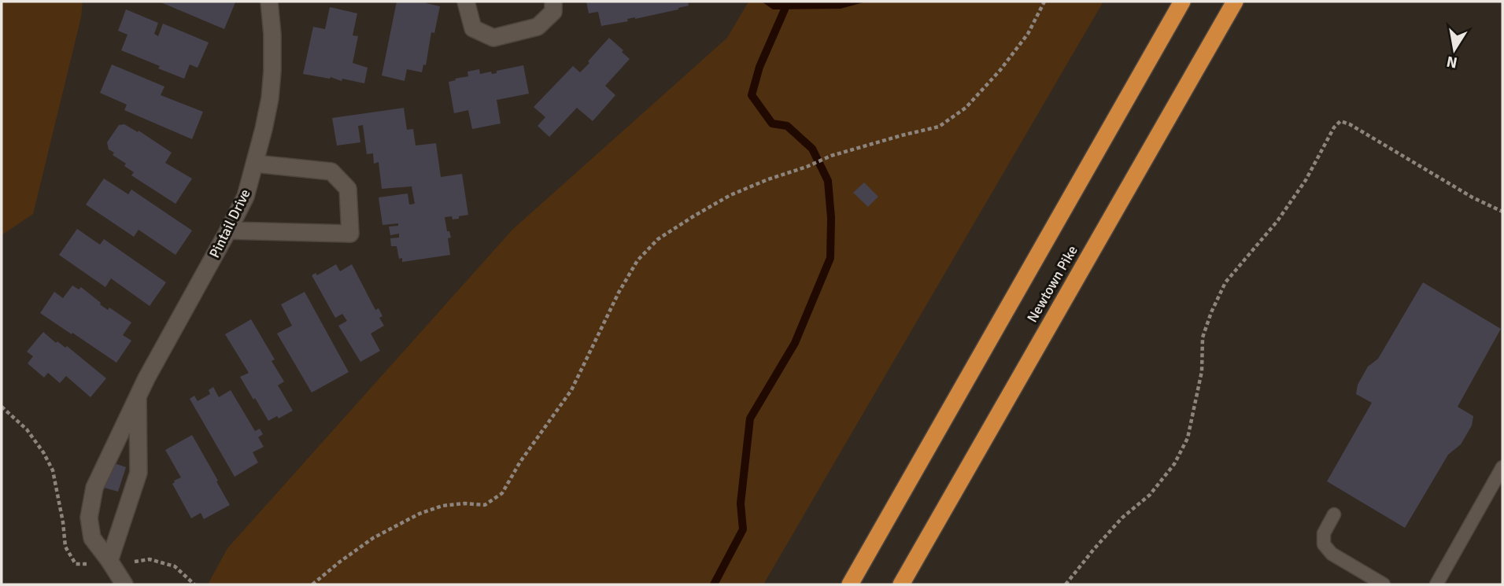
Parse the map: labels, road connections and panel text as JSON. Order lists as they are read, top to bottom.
{
  "streets": {
    "highway": ["Newtown Pike"],
    "street": ["Pintail Drive"]
  },
  "north": "bottom"
}
